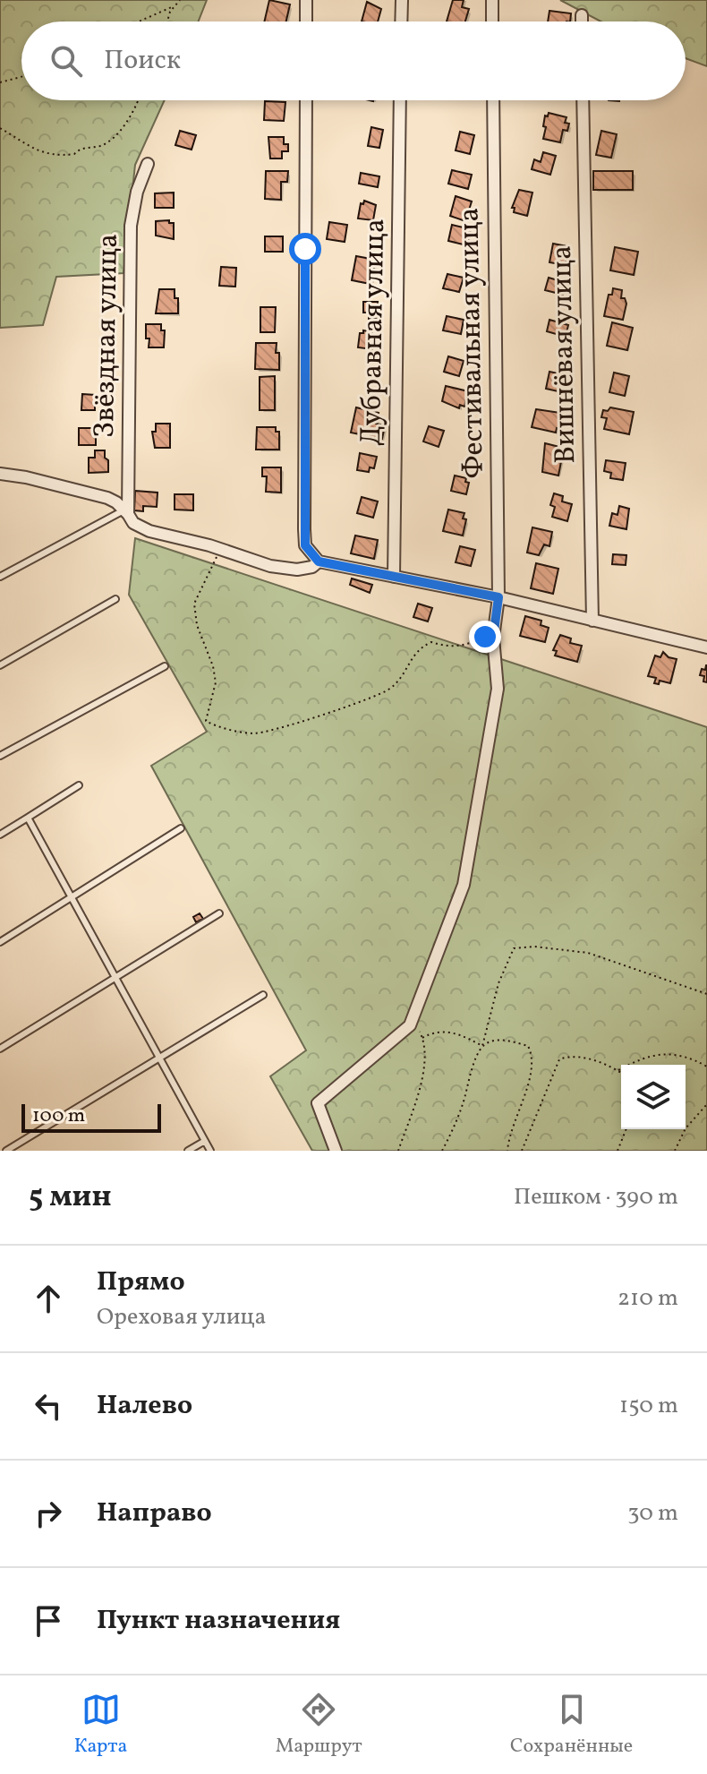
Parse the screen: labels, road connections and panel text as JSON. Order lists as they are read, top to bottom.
{
  "streets": {
    "street": [
      "Дубравная улица",
      "Звёздная улица",
      "Фестивальная улица",
      "Вишнёвая улица"
    ]
  },
  "scale_bar": "100 m",
  "page": {
    "search": "Поиск",
    "scale": "100 m",
    "heading": ["5 мин", "Пешком · 390 m"],
    "list": [
      ["Прямо", "Ореховая улица", "210 m"],
      ["Налево", "150 m"],
      ["Направо", "30 m"],
      "Пункт назначения"
    ],
    "nav": ["Карта", "Маршрут", "Сохранённые"]
  }
}
